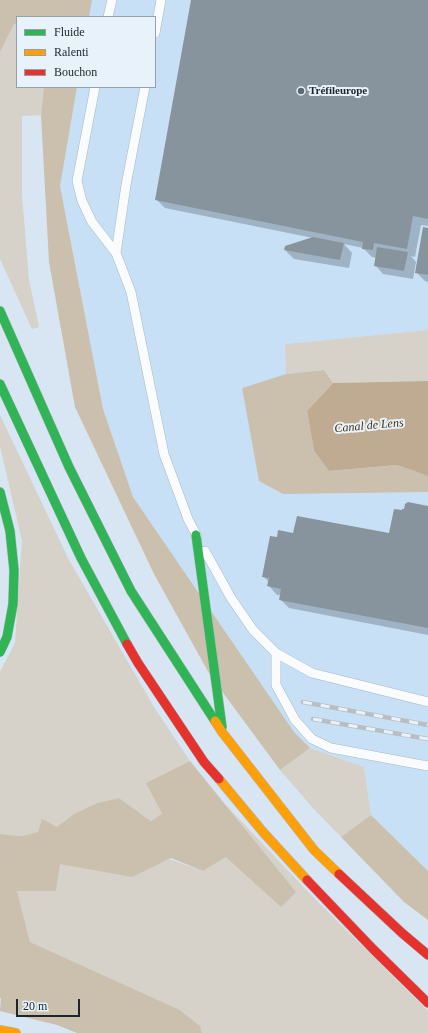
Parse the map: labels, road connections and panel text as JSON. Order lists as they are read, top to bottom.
{
  "water": ["Canal de Lens"],
  "places": ["Tréfileurope"],
  "legend": ["Fluide", "Ralenti", "Bouchon"],
  "scale_bar": "20 m"
}
